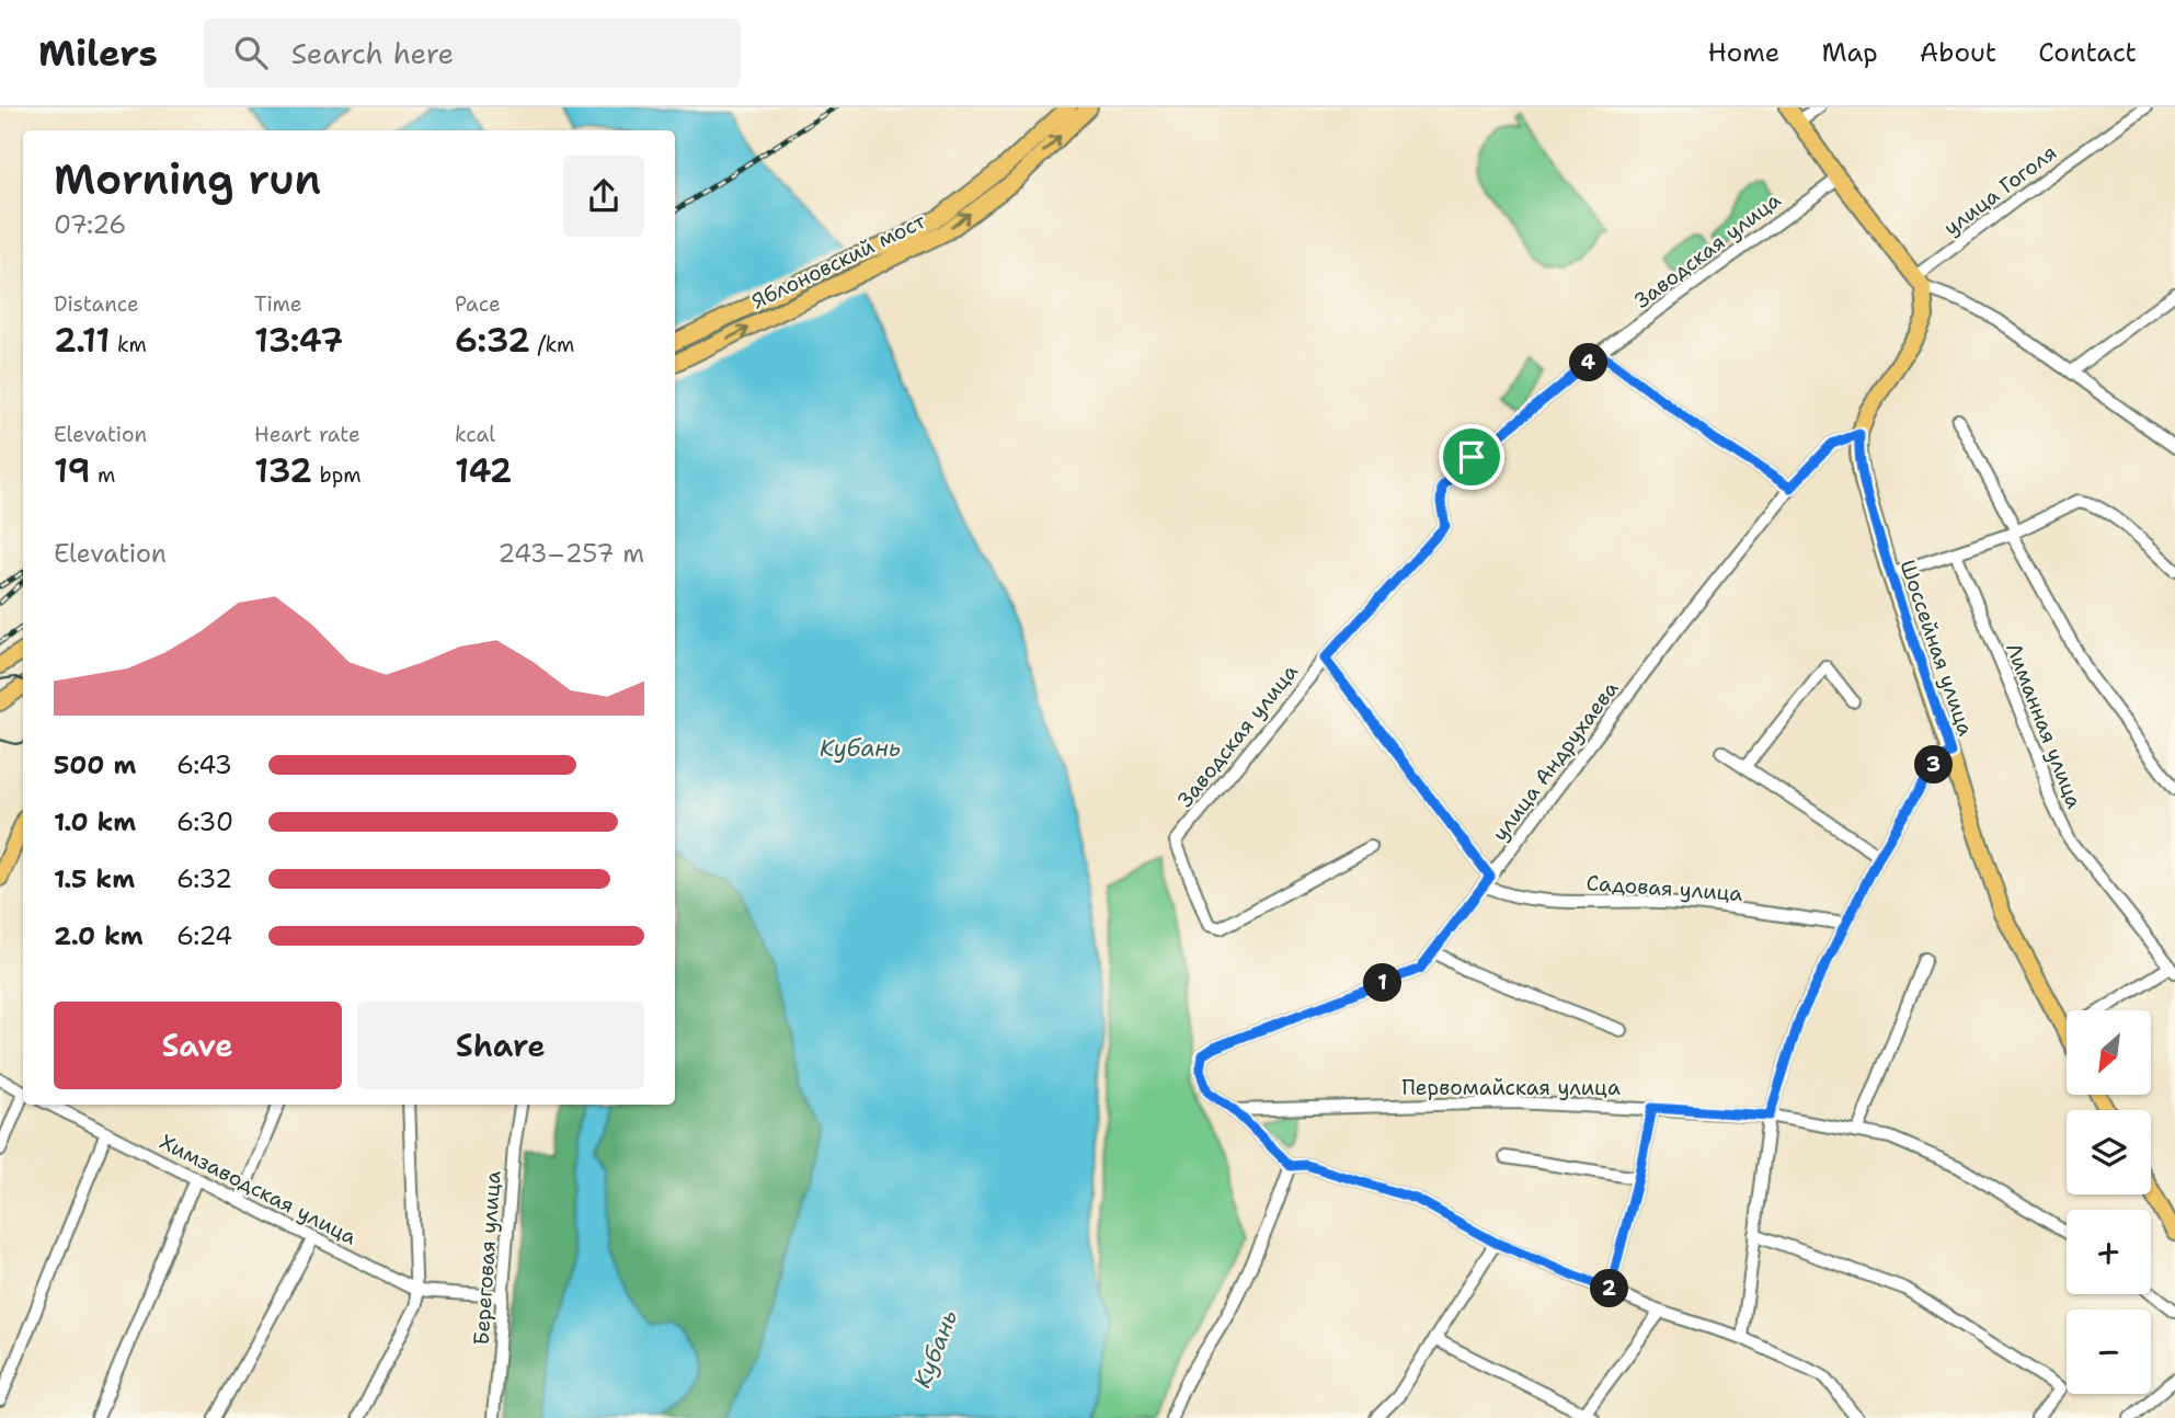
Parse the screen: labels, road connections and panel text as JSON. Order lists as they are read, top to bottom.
{
  "streets": {
    "main road": ["Яблоновский мост", "Шоссейная улица"],
    "street": [
      "улица Гоголя",
      "Заводская улица",
      "Лиманная улица",
      "улица Андрухаева",
      "Садовая улица",
      "Первомайская улица",
      "Химзаводская улица",
      "Береговая улица"
    ]
  },
  "crossings": [
    ["улица Гоголя", "Шоссейная улица"],
    ["Шоссейная улица", "улица Андрухаева"],
    ["улица Андрухаева", "Садовая улица"],
    ["улица Андрухаева", "Первомайская улица"],
    ["Химзаводская улица", "Береговая улица"]
  ],
  "water": ["Кубань"],
  "north": "bottom left",
  "page": {
    "header": "Milers",
    "search": "Search here",
    "nav": [
      "Home",
      "Map",
      "About",
      "Contact"
    ],
    "heading": ["Morning run", "07:26"],
    "stats": [
      ["Distance", "2.11 km"],
      ["Time", "13:47"],
      ["Pace", "6:32 /km"],
      ["Elevation", "19 m"],
      ["Heart rate", "132 bpm"],
      ["kcal", "142"]
    ],
    "pins": [
      "4",
      "3",
      "1",
      "2"
    ],
    "chart": ["Elevation", "243–257 m"],
    "list": [
      {
        "name": "500 m",
        "note": "6:43"
      },
      {
        "name": "1.0 km",
        "note": "6:30"
      },
      {
        "name": "1.5 km",
        "note": "6:32"
      },
      {
        "name": "2.0 km",
        "note": "6:24"
      }
    ],
    "buttons": ["Save", "Share"],
    "map_buttons": ["+", "−"]
  }
}
